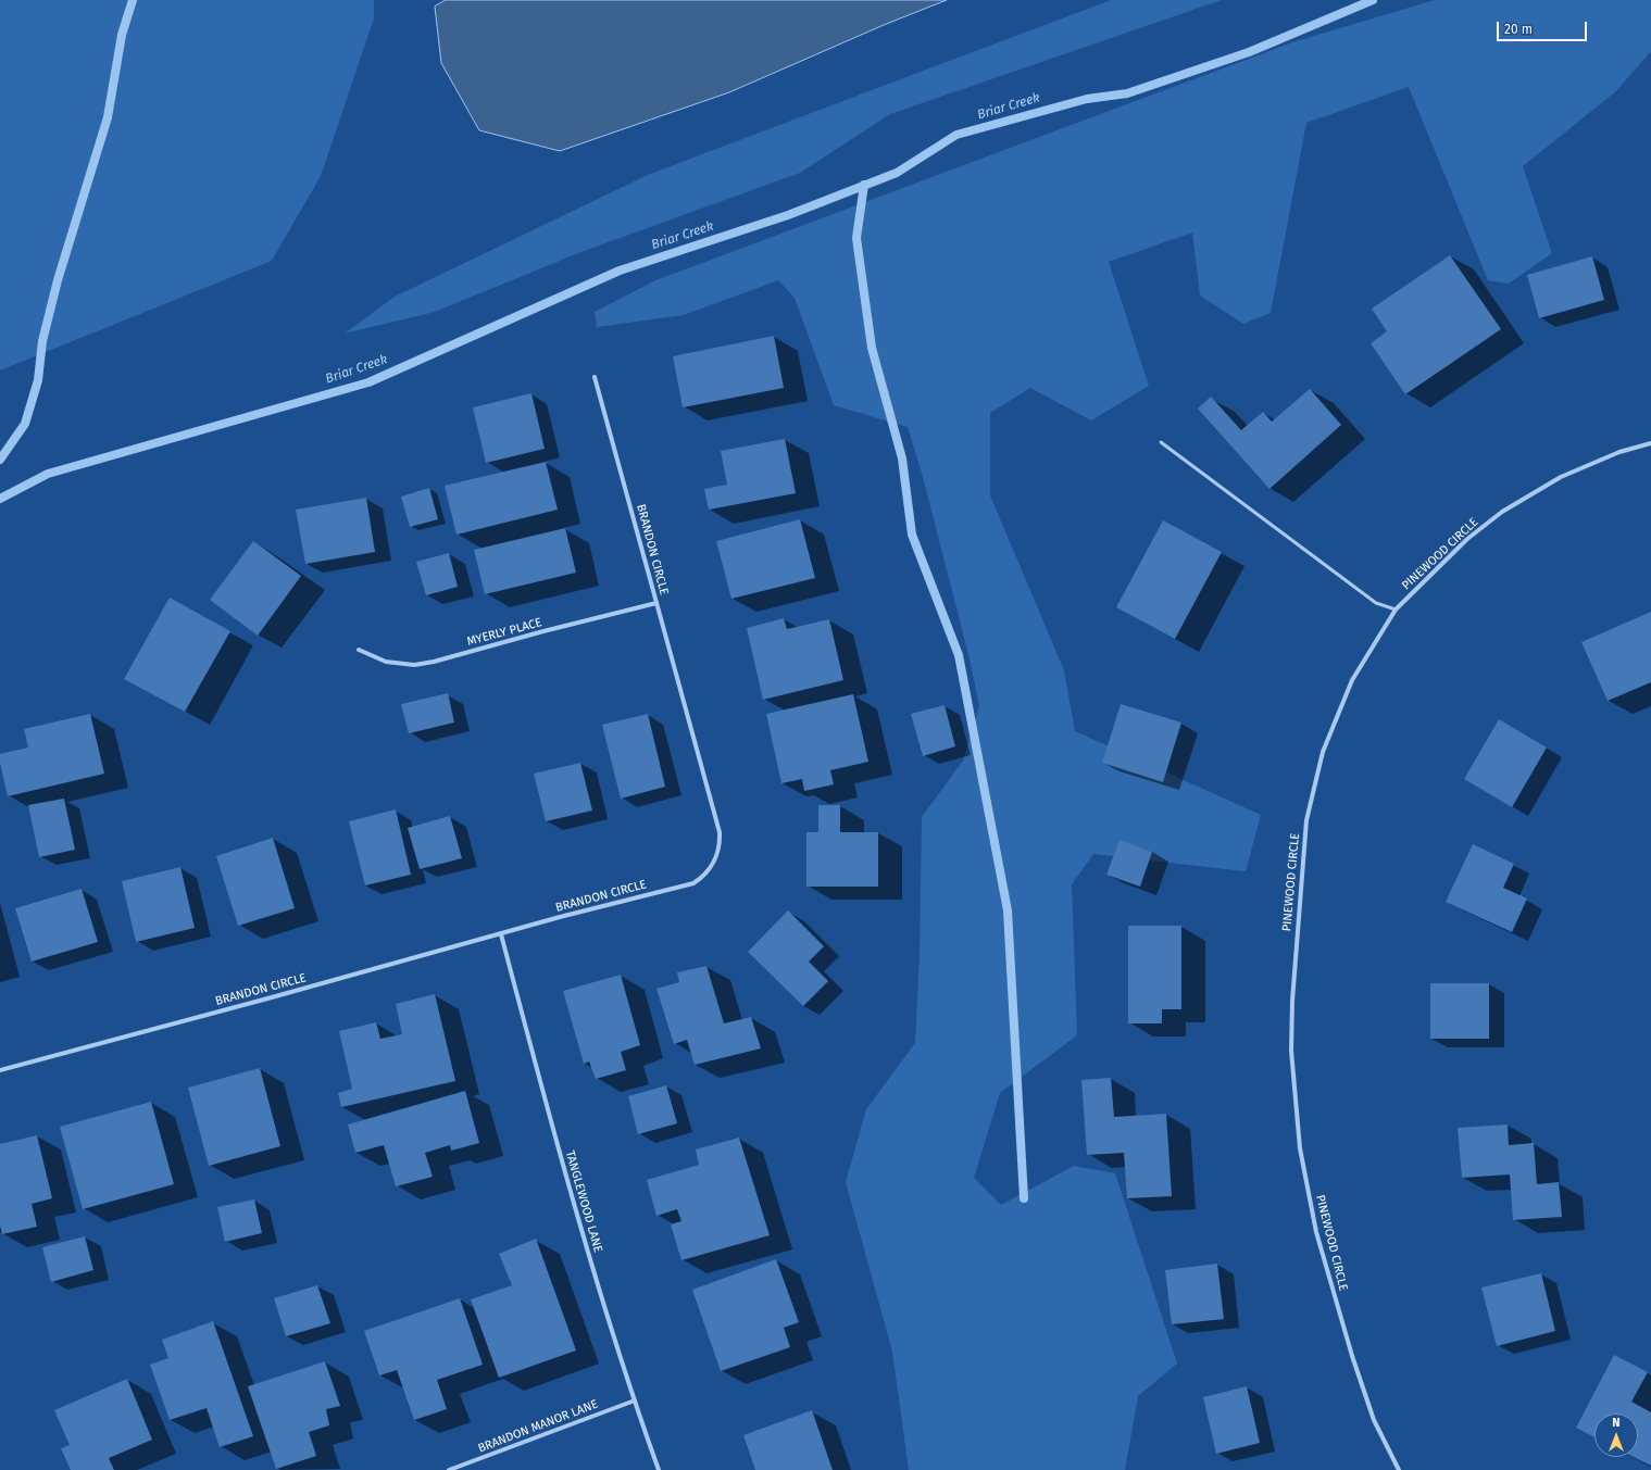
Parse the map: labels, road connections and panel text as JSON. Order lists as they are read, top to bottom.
{
  "streets": {
    "street": [
      "BRANDON CIRCLE",
      "PINEWOOD CIRCLE",
      "MYERLY PLACE",
      "TANGLEWOOD LANE",
      "BRANDON MANOR LANE"
    ]
  },
  "crossings": [
    ["BRANDON CIRCLE", "MYERLY PLACE"],
    ["BRANDON CIRCLE", "TANGLEWOOD LANE"],
    ["TANGLEWOOD LANE", "BRANDON MANOR LANE"]
  ],
  "water": ["Briar Creek"],
  "scale_bar": "20 m",
  "north": "top"
}
